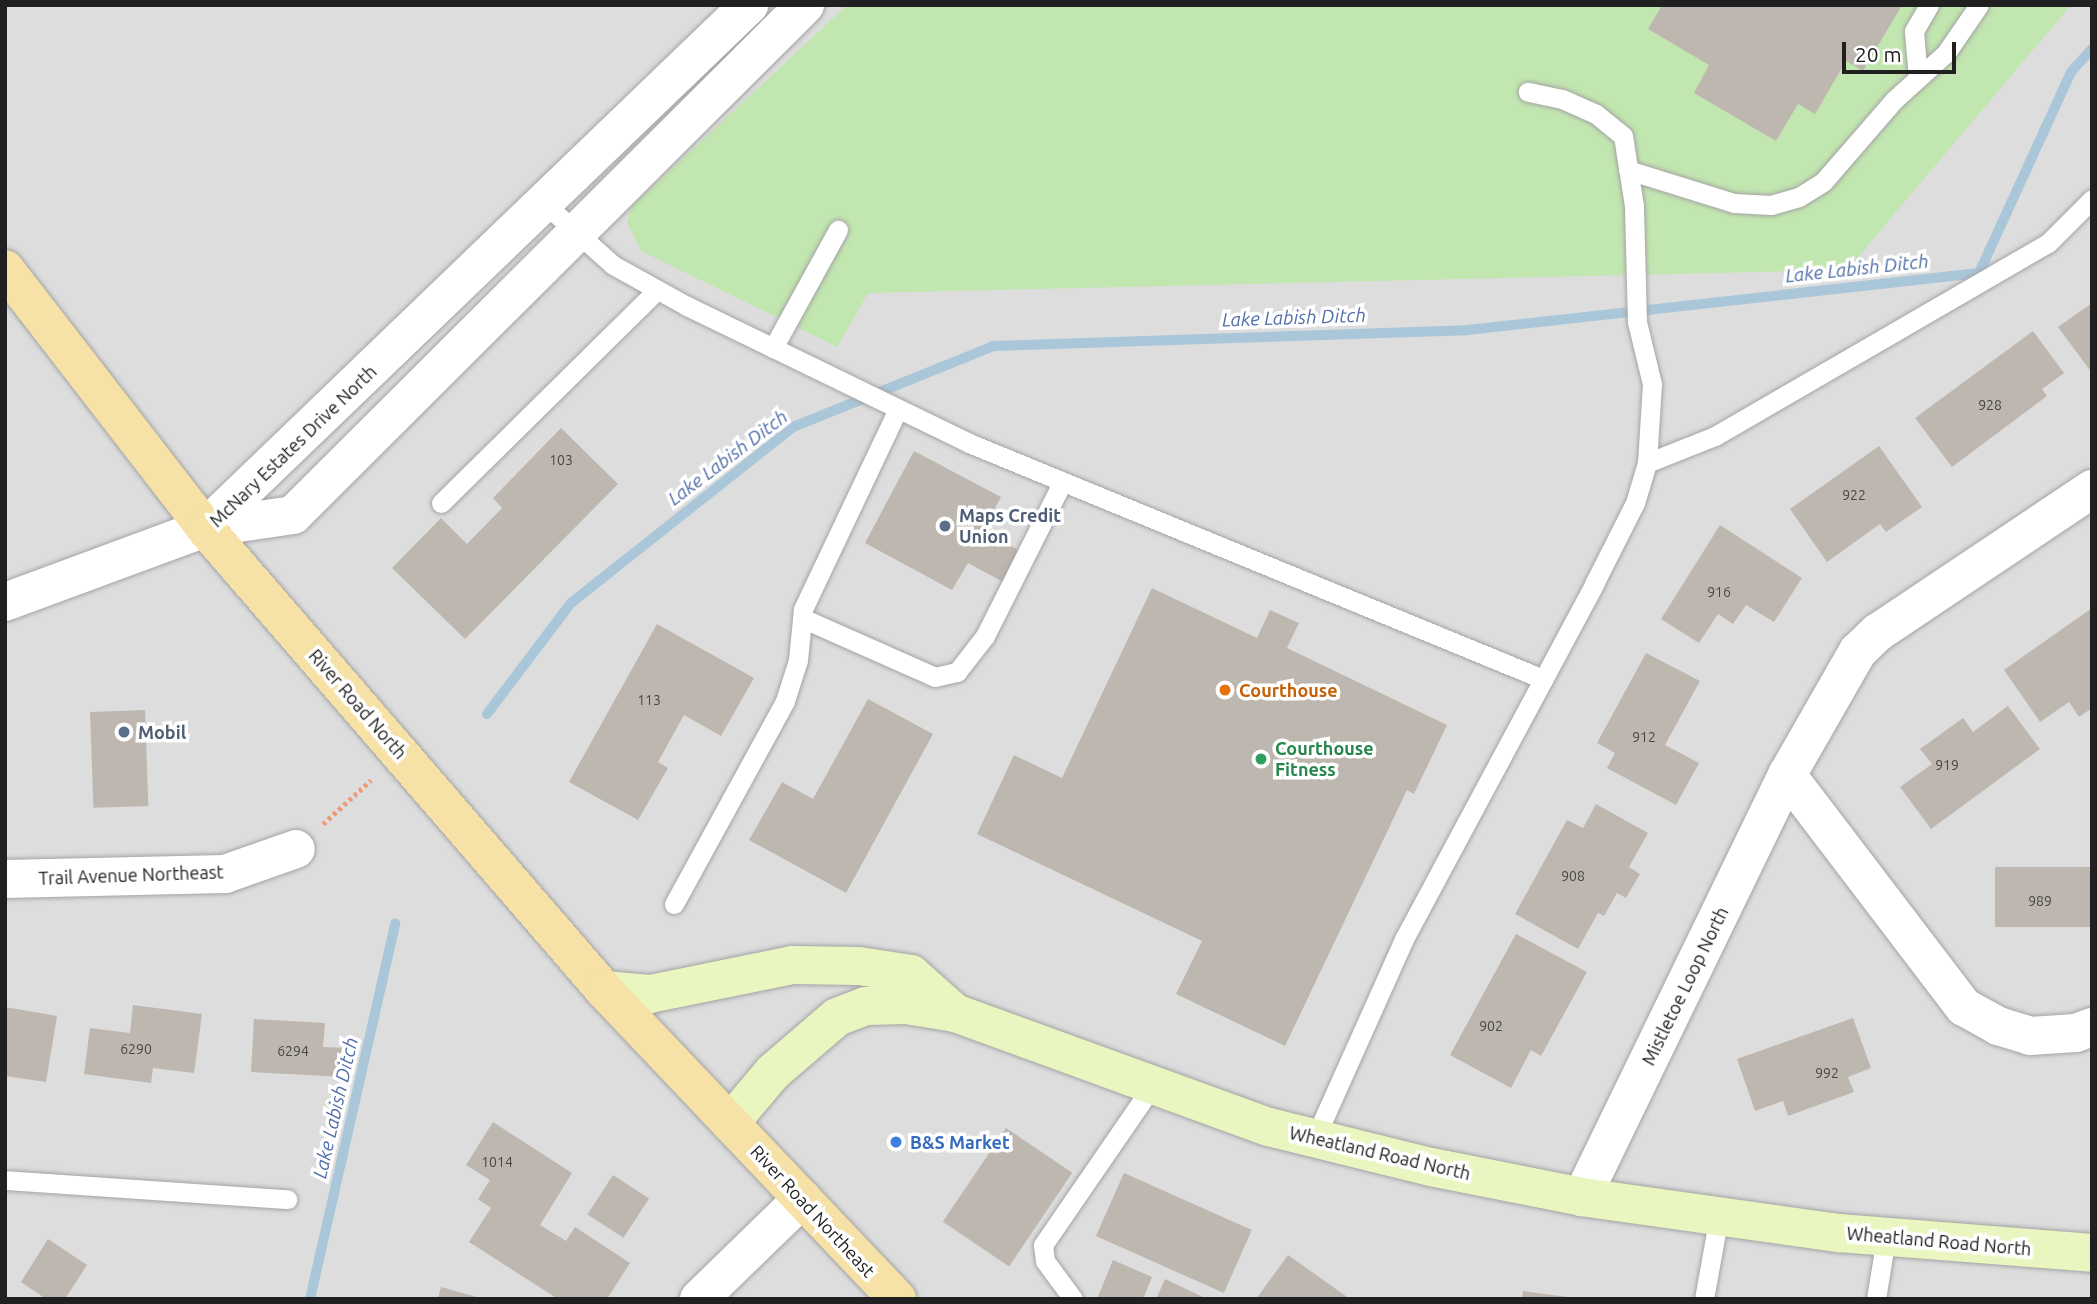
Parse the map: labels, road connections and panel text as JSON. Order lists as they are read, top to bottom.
{
  "streets": {
    "main road": ["River Road North", "Wheatland Road North", "River Road Northeast"],
    "street": ["McNary Estates Drive North", "Trail Avenue Northeast", "Mistletoe Loop North"]
  },
  "crossings": [
    ["McNary Estates Drive North", "River Road North"],
    ["River Road North", "Wheatland Road North"],
    ["River Road North", "River Road Northeast"],
    ["Mistletoe Loop North", "Wheatland Road North"],
    ["Wheatland Road North", "River Road Northeast"]
  ],
  "water": ["Lake Labish Ditch"],
  "places": [
    "Maps Credit Union",
    "Courthouse",
    "Mobil",
    "Courthouse Fitness",
    "B&S Market"
  ],
  "house_numbers": [
    "928",
    "103",
    "922",
    "916",
    "113",
    "912",
    "919",
    "908",
    "989",
    "902",
    "6290",
    "6294",
    "992",
    "1014"
  ],
  "scale_bar": "20 m"
}
